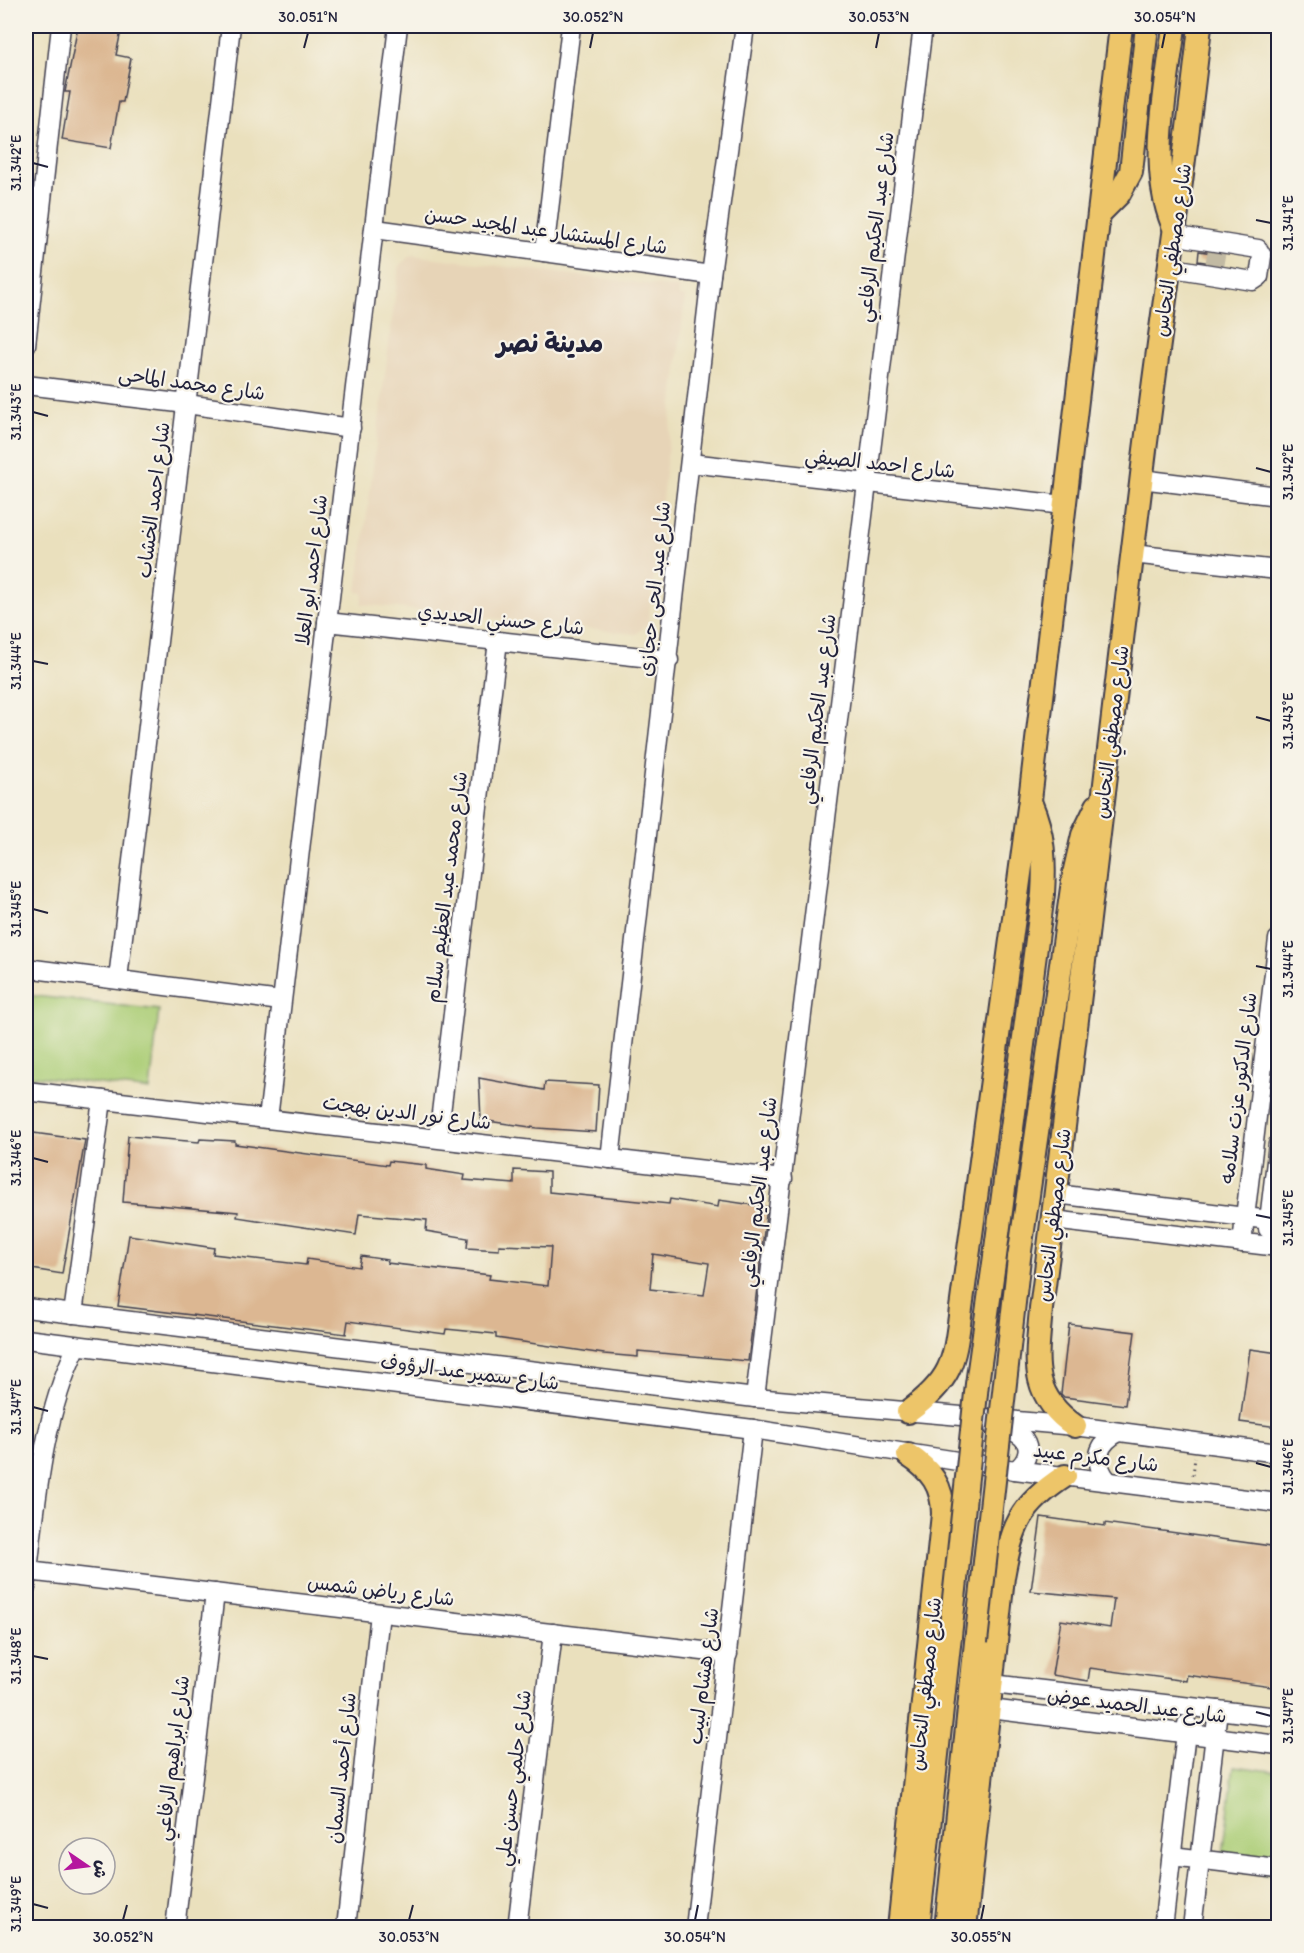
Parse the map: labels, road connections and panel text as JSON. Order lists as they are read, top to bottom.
{
  "streets": {
    "main road": ["شارع مصطفي النحاس"],
    "street": [
      "شارع عبد الحكيم الرفاعي",
      "شارع المستشار عبد المجيد حسن",
      "شارع محمد الماحى",
      "شارع احمد الصيفي",
      "شارع احمد الخشاب",
      "شارع احمد ابو العلا",
      "شارع عبد الحى حجازى",
      "شارع حسني الحديدي",
      "شارع محمد عبد العظيم سلام",
      "شارع الدكتور عزت سلامه",
      "شارع نور الدين بهجت",
      "شارع سمير عبد الرؤوف",
      "شارع مكرم عبيد",
      "شارع رياض شمس",
      "شارع هشام لبيب",
      "شارع عبد الحميد عوض",
      "شارع ابراهيم الرفاعي",
      "شارع أحمد السمان",
      "شارع حلمي حسن علي"
    ]
  },
  "crossings": [
    ["شارع عبد الحكيم الرفاعي", "شارع احمد الصيفي"],
    ["شارع عبد الحكيم الرفاعي", "شارع نور الدين بهجت"],
    ["شارع عبد الحكيم الرفاعي", "شارع سمير عبد الرؤوف"],
    ["شارع المستشار عبد المجيد حسن", "شارع احمد ابو العلا"],
    ["شارع المستشار عبد المجيد حسن", "شارع عبد الحى حجازى"],
    ["شارع مصطفي النحاس", "شارع سمير عبد الرؤوف"],
    ["شارع مصطفي النحاس", "شارع مكرم عبيد"],
    ["شارع محمد الماحى", "شارع احمد الخشاب"],
    ["شارع محمد الماحى", "شارع احمد ابو العلا"],
    ["شارع احمد الصيفي", "شارع عبد الحى حجازى"],
    ["شارع احمد ابو العلا", "شارع حسني الحديدي"],
    ["شارع احمد ابو العلا", "شارع نور الدين بهجت"],
    ["شارع عبد الحى حجازى", "شارع حسني الحديدي"],
    ["شارع عبد الحى حجازى", "شارع نور الدين بهجت"],
    ["شارع حسني الحديدي", "شارع محمد عبد العظيم سلام"],
    ["شارع محمد عبد العظيم سلام", "شارع نور الدين بهجت"],
    ["شارع سمير عبد الرؤوف", "شارع مكرم عبيد"],
    ["شارع سمير عبد الرؤوف", "شارع هشام لبيب"],
    ["شارع رياض شمس", "شارع هشام لبيب"],
    ["شارع رياض شمس", "شارع ابراهيم الرفاعي"],
    ["شارع رياض شمس", "شارع أحمد السمان"],
    ["شارع رياض شمس", "شارع حلمي حسن علي"]
  ],
  "districts": ["مدينة نصر"],
  "north": "right",
  "coordinates": [
    "30.051°N",
    "30.052°N",
    "30.053°N",
    "30.054°N",
    "31.342°E",
    "31.341°E",
    "31.343°E",
    "31.344°E",
    "31.345°E",
    "31.346°E",
    "31.347°E",
    "31.348°E",
    "31.349°E",
    "30.055°N"
  ]
}
